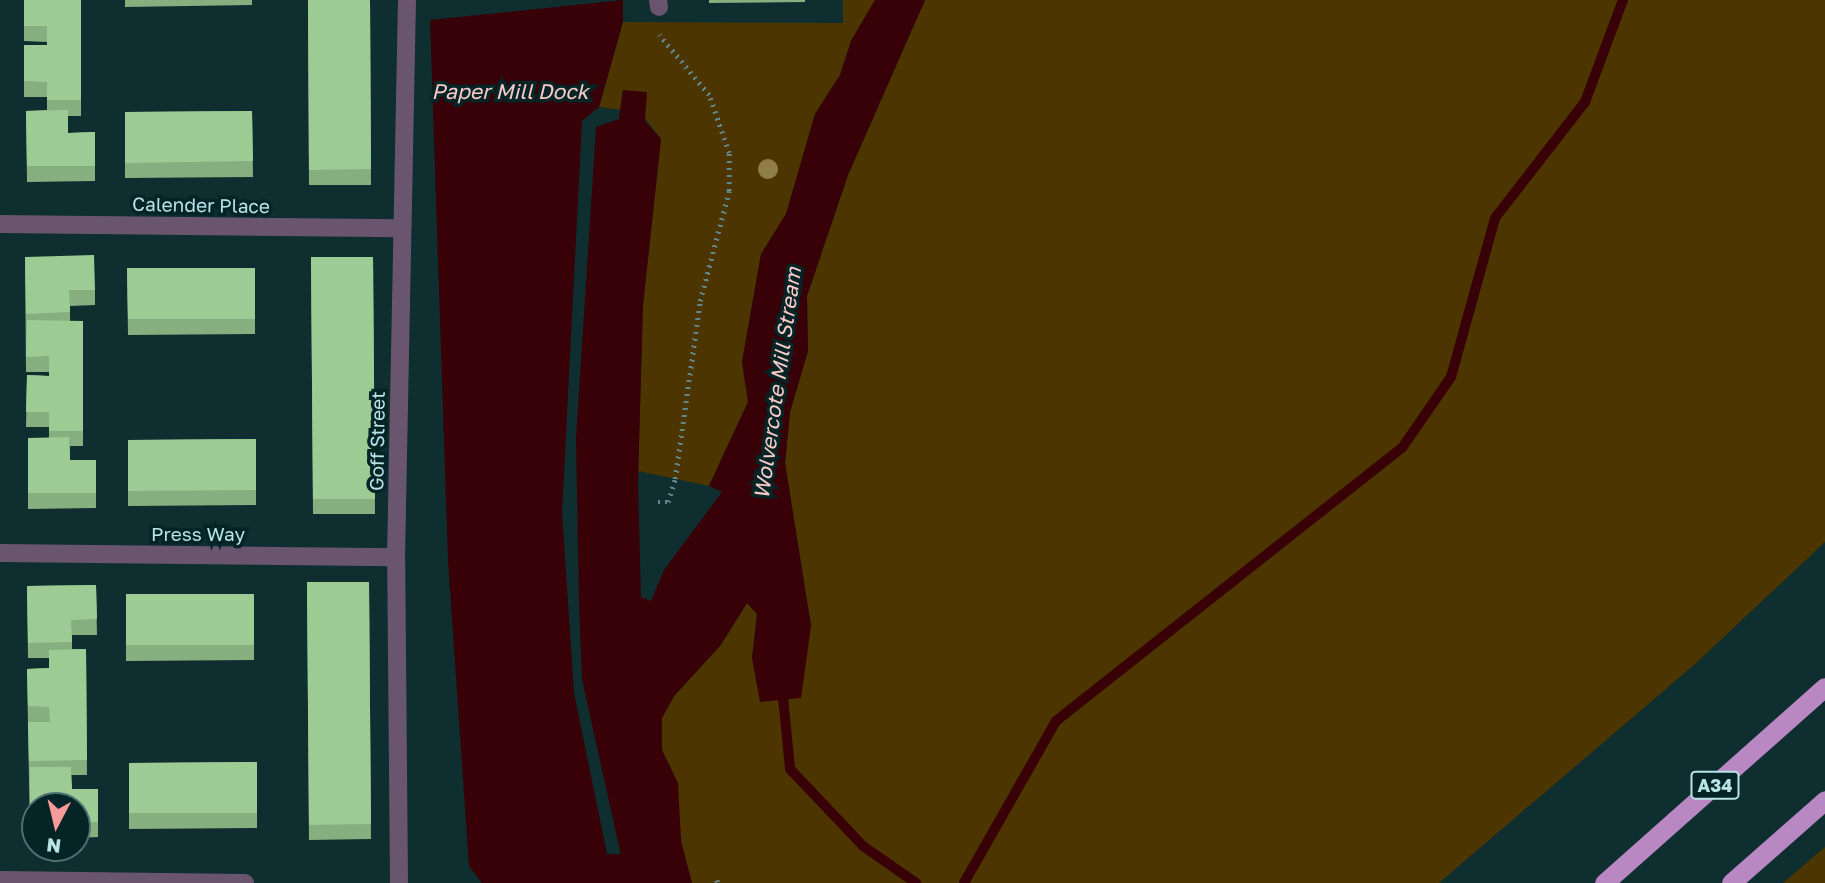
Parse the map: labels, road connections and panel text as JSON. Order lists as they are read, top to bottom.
{
  "streets": {
    "highway": ["A34"],
    "street": ["Calender Place", "Goff Street", "Press Way"]
  },
  "crossings": [
    ["Calender Place", "Goff Street"],
    ["Goff Street", "Press Way"]
  ],
  "water": ["Paper Mill Dock", "Wolvercote Mill Stream"],
  "north": "bottom"
}
